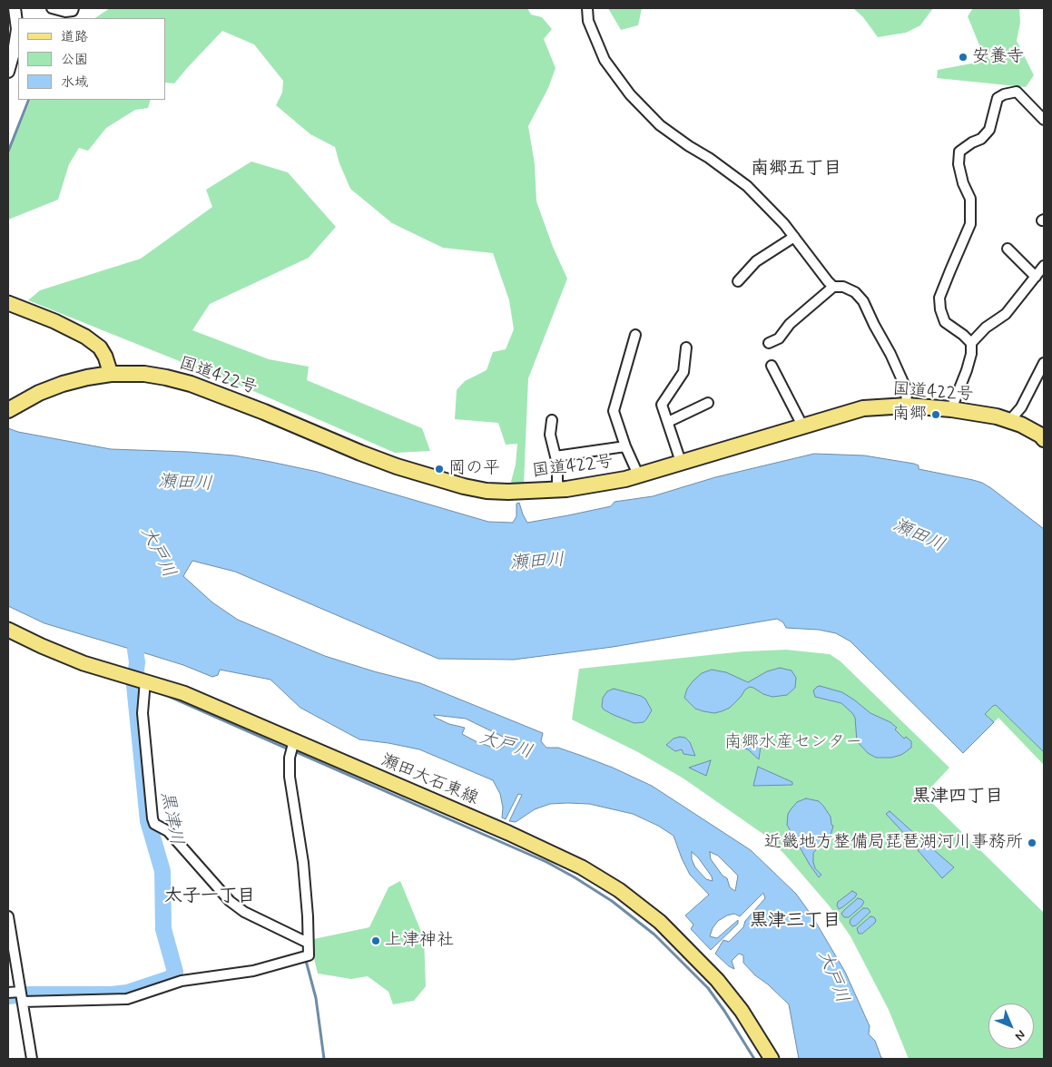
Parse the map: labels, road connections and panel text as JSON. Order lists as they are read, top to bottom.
{
  "streets": {
    "highway": ["国道422号"],
    "main road": ["瀬田大石東線"]
  },
  "districts": [
    "南郷五丁目",
    "黒津四丁目",
    "太子一丁目",
    "黒津三丁目"
  ],
  "water": ["瀬田川", "大戸川", "黒津川"],
  "parks": ["南郷水産センター"],
  "places": [
    "安養寺",
    "南郷",
    "岡の平",
    "近畿地方整備局琵琶湖河川事務所",
    "上津神社"
  ],
  "legend": ["道路", "公園", "水域"],
  "north": "bottom right"
}
